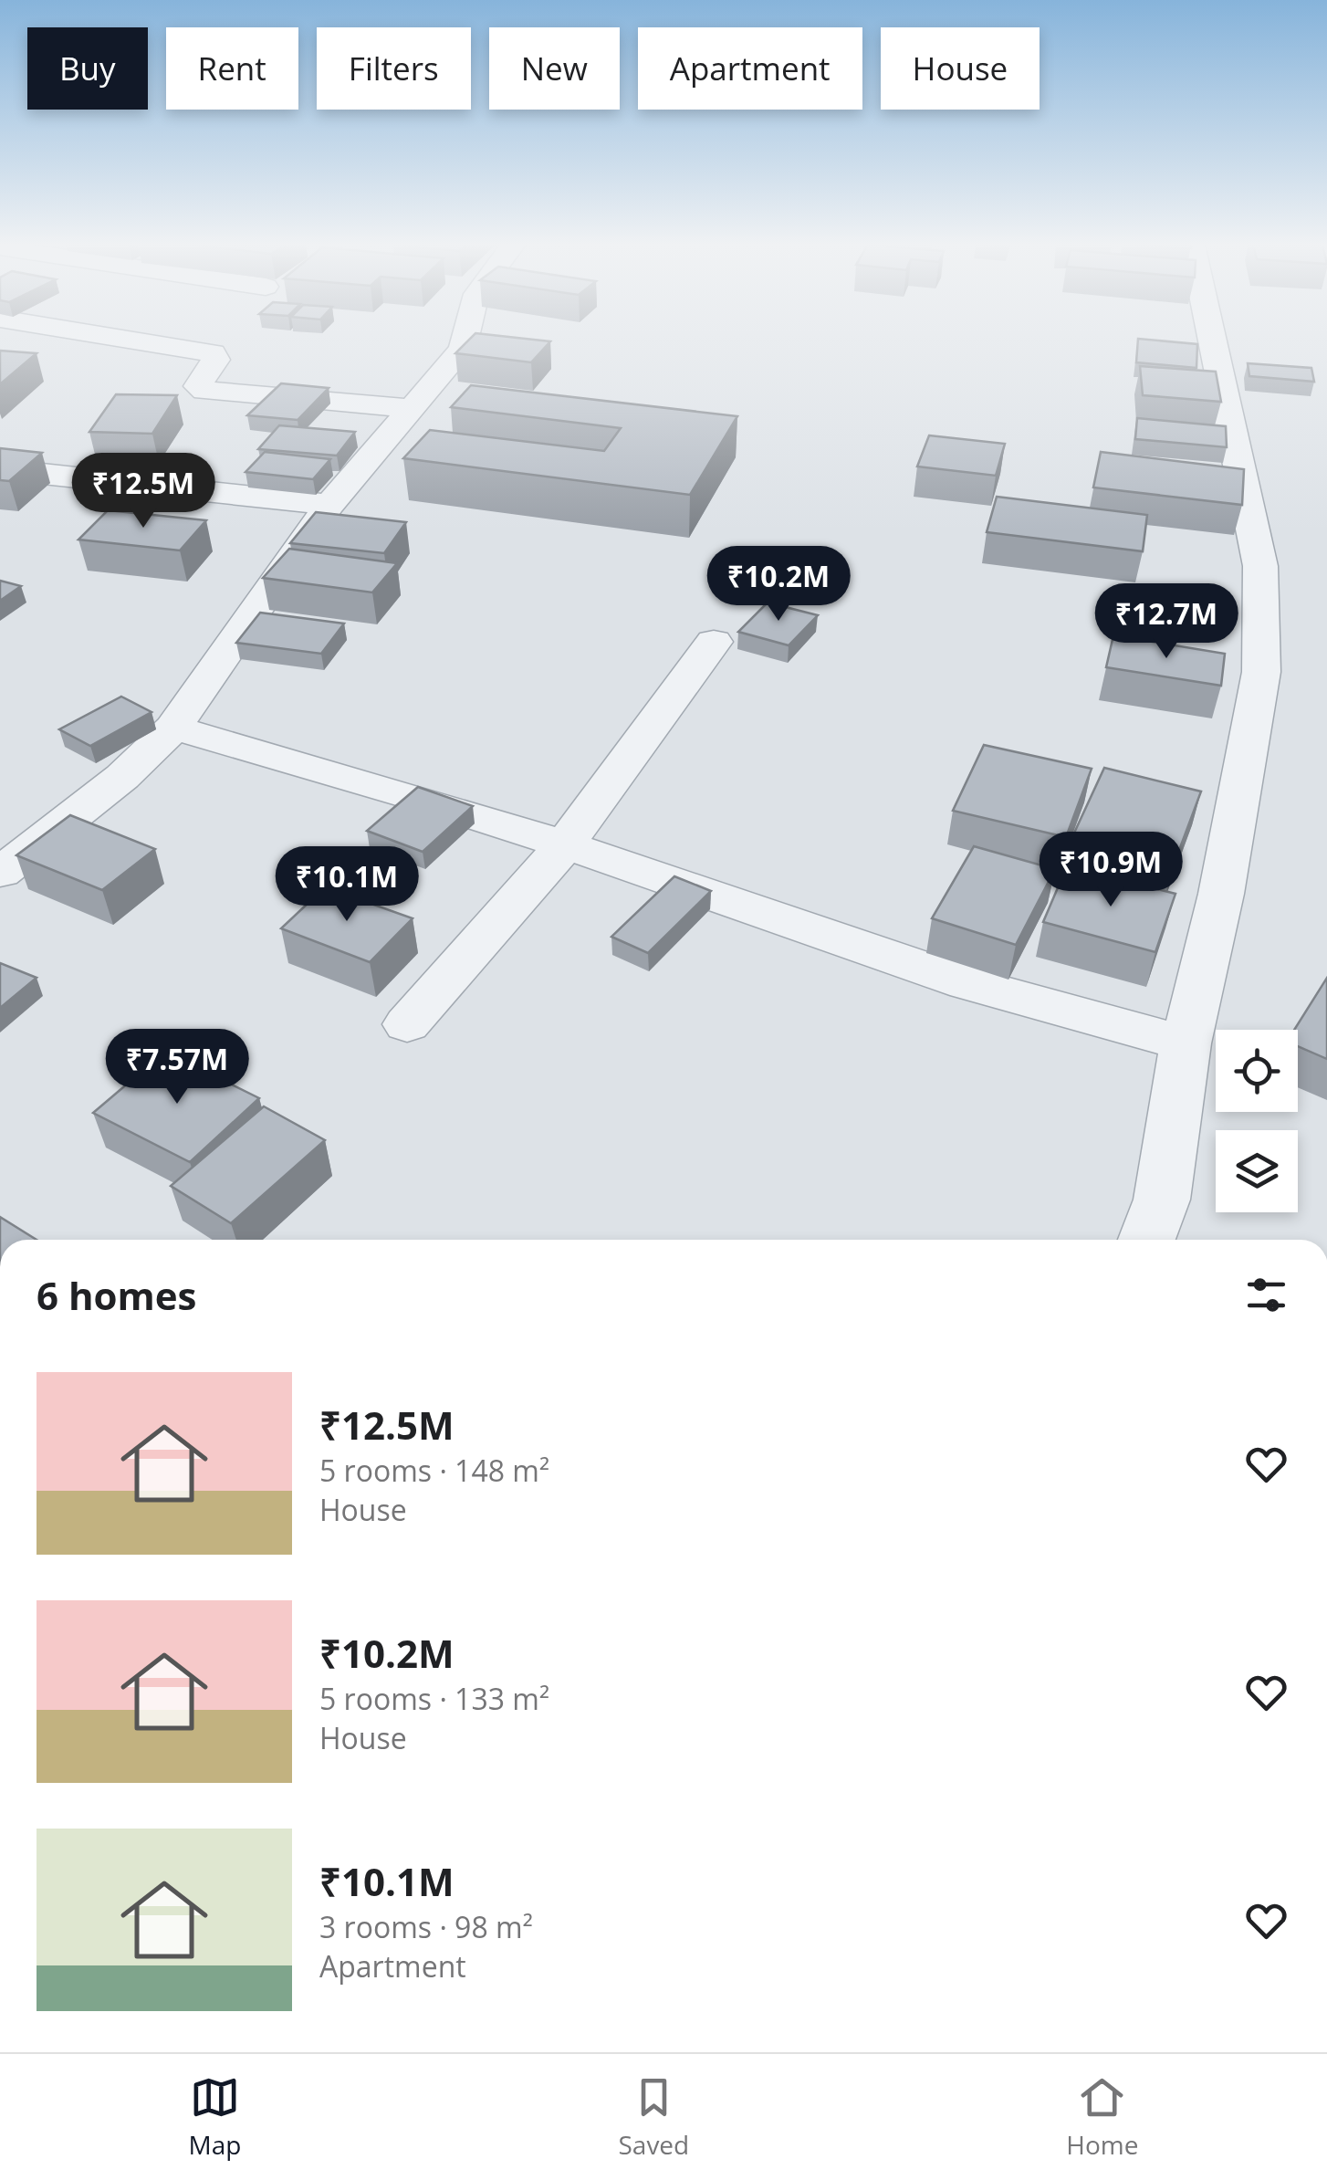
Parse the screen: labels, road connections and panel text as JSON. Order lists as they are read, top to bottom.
{
  "page": {
    "chip": [
      "Buy",
      "Rent",
      "Filters",
      "New",
      "Apartment",
      "House"
    ],
    "price": [
      "₹12.5M",
      "₹10.2M",
      "₹12.7M",
      "₹10.9M",
      "₹10.1M",
      "₹7.57M"
    ],
    "heading": "6 homes",
    "list": [
      {
        "name": "₹12.5M",
        "note": "5 rooms · 148 m² · House"
      },
      {
        "name": "₹10.2M",
        "note": "5 rooms · 133 m² · House"
      },
      {
        "name": "₹10.1M",
        "note": "3 rooms · 98 m² · Apartment"
      }
    ],
    "tabs": ["Map", "Saved", "Home"]
  }
}
